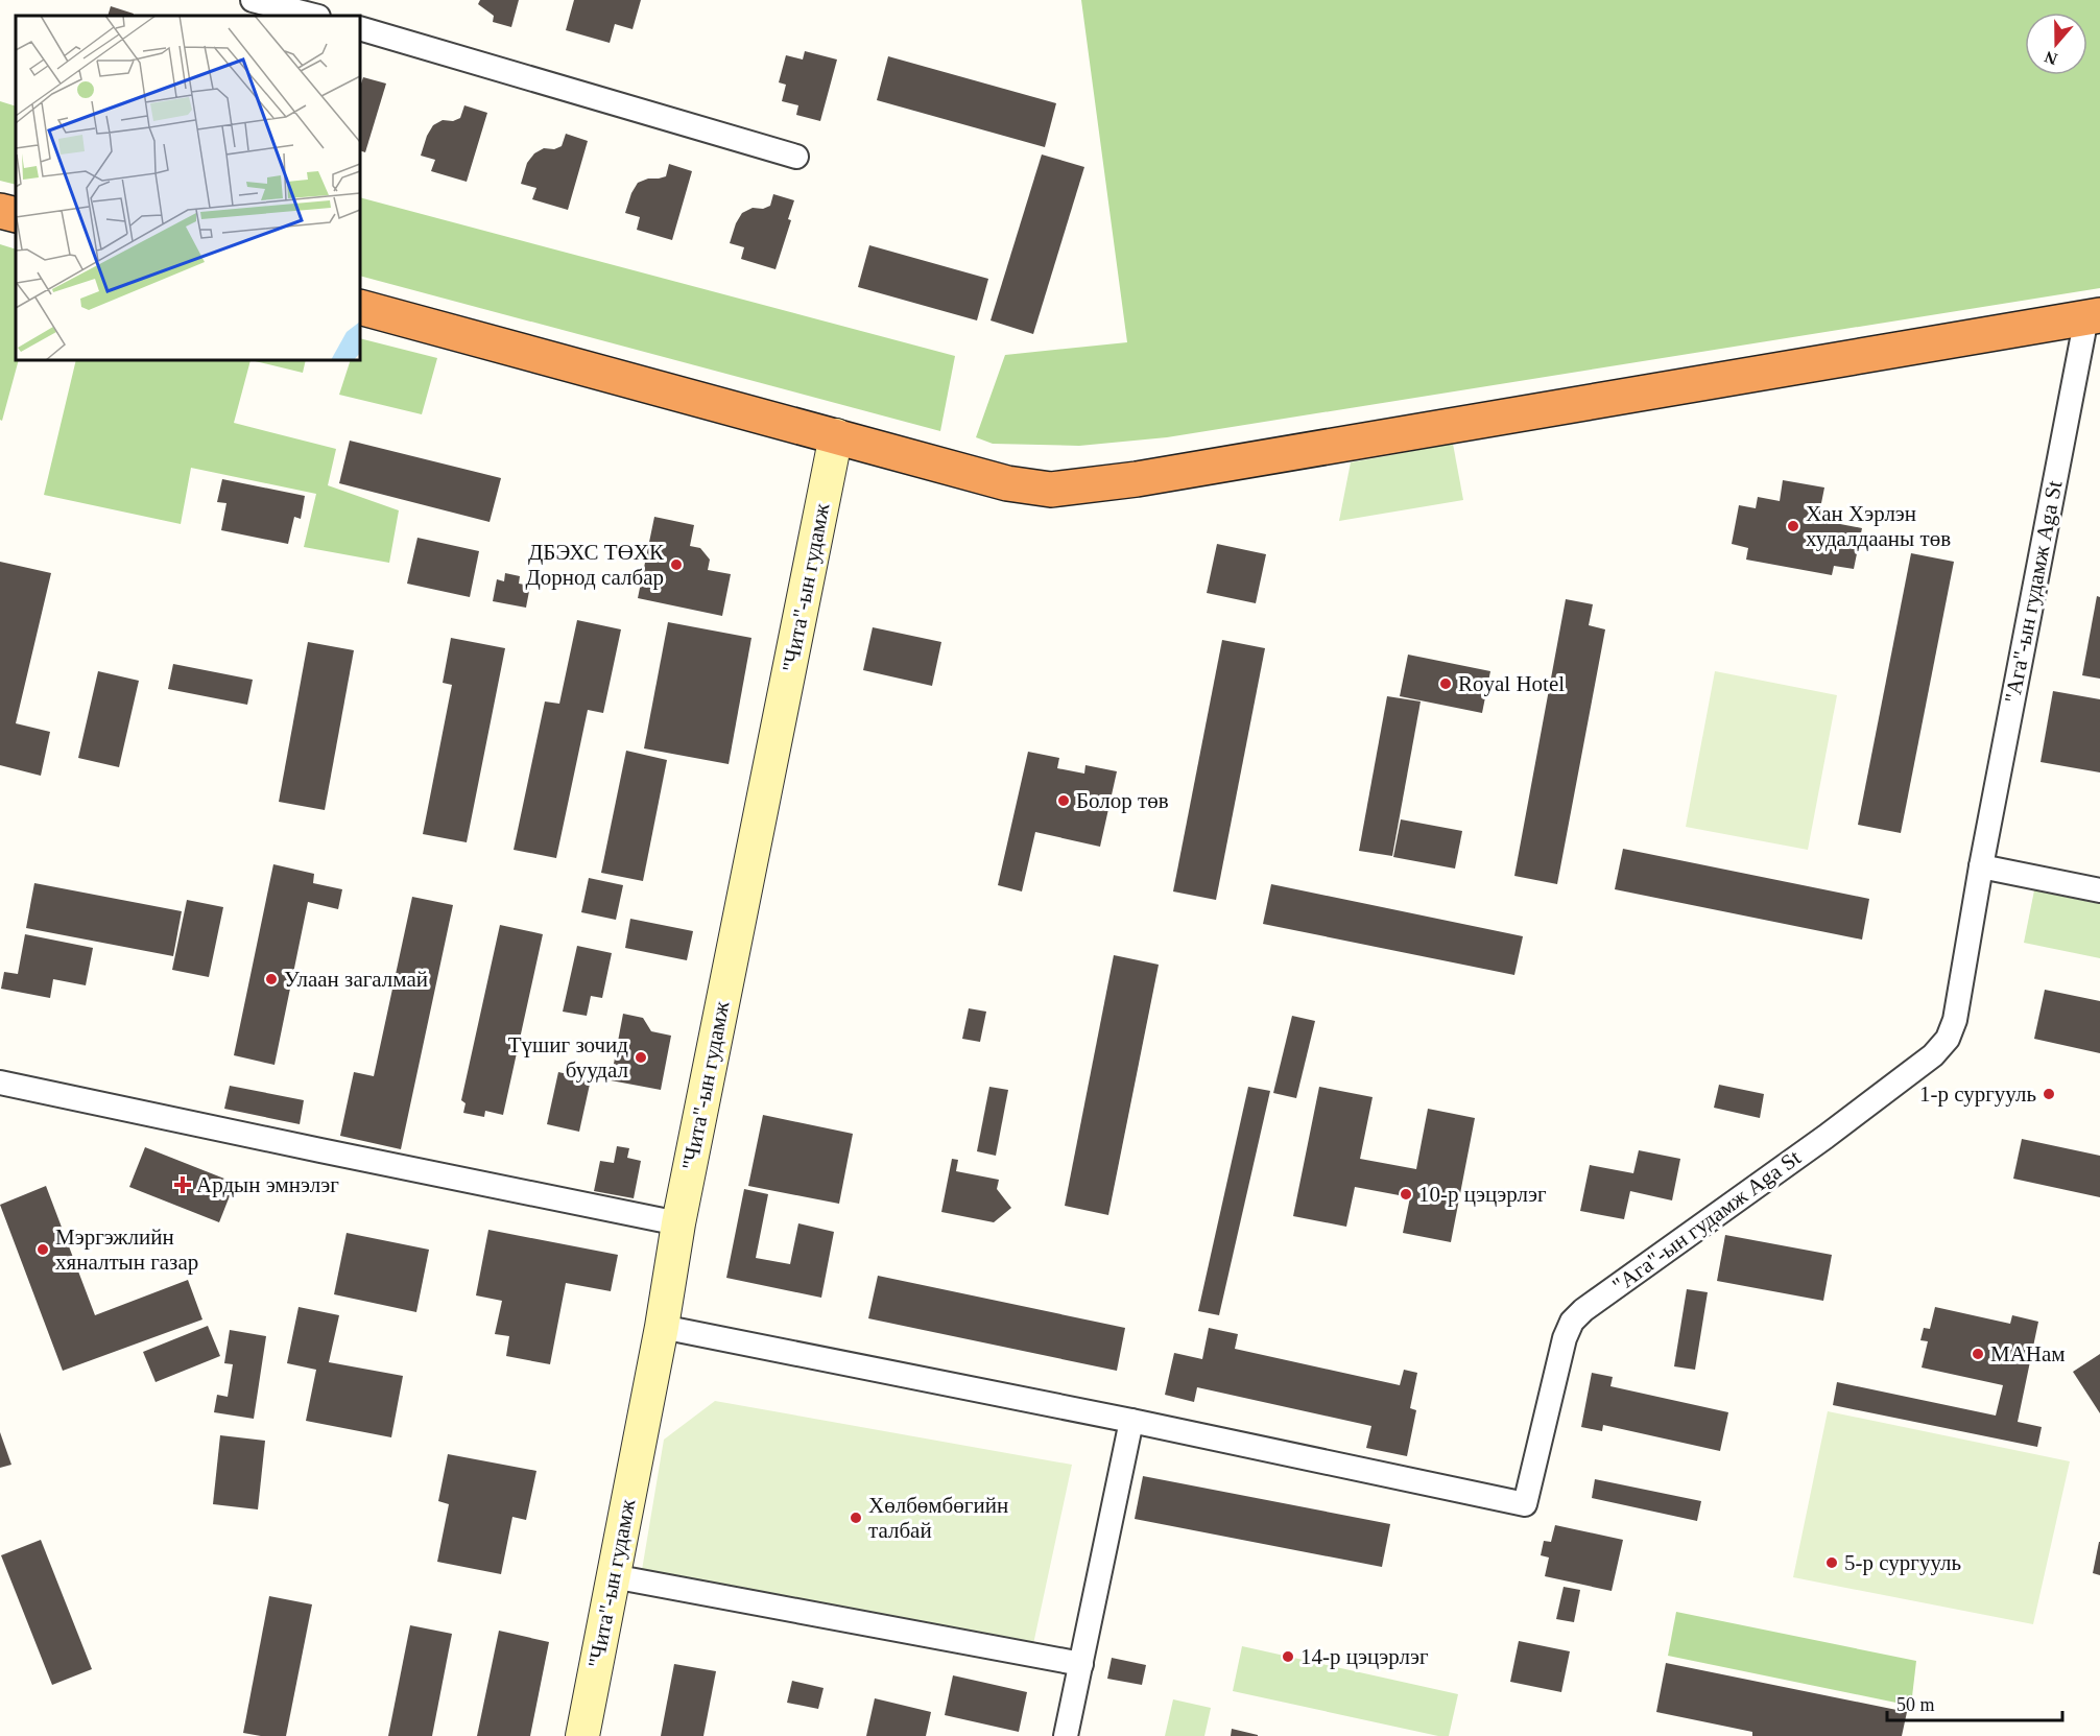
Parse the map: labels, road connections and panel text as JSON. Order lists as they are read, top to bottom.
{
  "streets": {
    "main road": ["\"Чита\"-ын гудамж"],
    "street": ["\"Ага\"-ын гудамж Aga St"]
  },
  "places": {
    "other": [
      "Хан Хэрлэн худалдааны төв",
      "ДБЭХС ТӨХК Дорнод салбар",
      "Royal Hotel",
      "Болор төв",
      "Улаан загалмай",
      "Түшиг зочид буудал",
      "1-р сургууль",
      "10-р цэцэрлэг",
      "Мэргэжлийн хяналтын газар",
      "МАНам",
      "Хөлбөмбөгийн талбай",
      "5-р сургууль",
      "14-р цэцэрлэг"
    ],
    "health": ["Ардын эмнэлэг"]
  },
  "scale_bar": "50 m",
  "north": "bottom"
}
